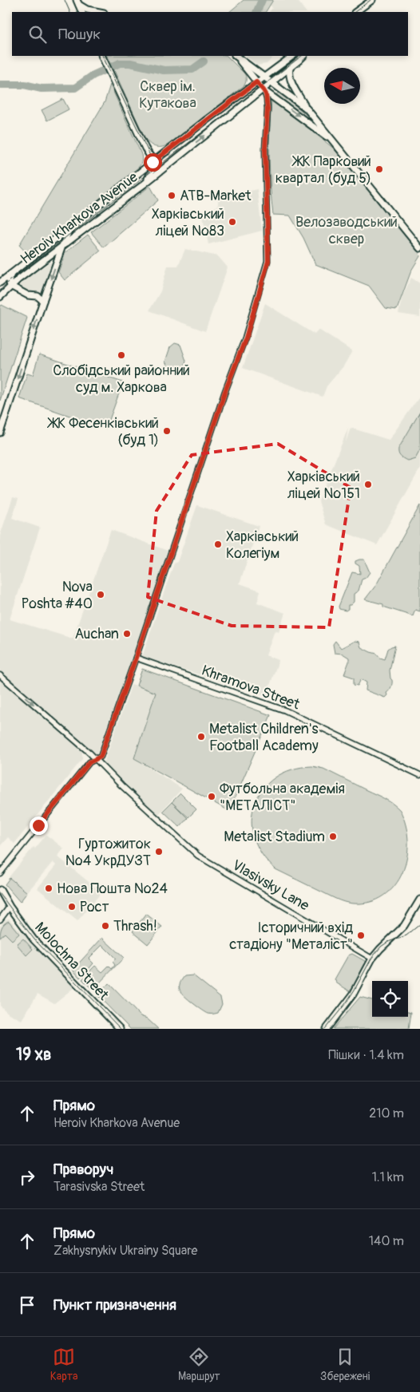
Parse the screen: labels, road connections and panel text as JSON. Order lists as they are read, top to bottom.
{
  "streets": {
    "main road": ["Heroiv Kharkova Avenue", "Molochna Street"],
    "street": ["Khramova Street", "Vlasivsky Lane"]
  },
  "parks": ["Сквер ім. Кутакова", "Велозаводський сквер"],
  "places": [
    "ЖК Парковий квартал (буд 5)",
    "ATB-Market",
    "Харківський ліцей №83",
    "Слобідський районний суд м. Харкова",
    "ЖК Фесенківський (буд 1)",
    "Харківський ліцей №151",
    "Харківський Колегіум",
    "Nova Poshta #40",
    "Auchan",
    "Metalist Children's Football Academy",
    "Футбольна академія \"МЕТАЛІСТ\"",
    "Metalist Stadium",
    "Гуртожиток №4 УкрДУЗТ",
    "Нова Пошта №24",
    "Рост",
    "Thrash!",
    "Історичний вхід стадіону \"Металіст\""
  ],
  "north": "left",
  "page": {
    "search": "Пошук",
    "heading": ["19 хв", "Пішки · 1.4 km"],
    "list": [
      ["Прямо", "Heroiv Kharkova Avenue", "210 m"],
      ["Праворуч", "Tarasivska Street", "1.1 km"],
      ["Прямо", "Zakhysnykiv Ukrainy Square", "140 m"],
      "Пункт призначення"
    ],
    "nav": ["Карта", "Маршрут", "Збережені"]
  }
}
